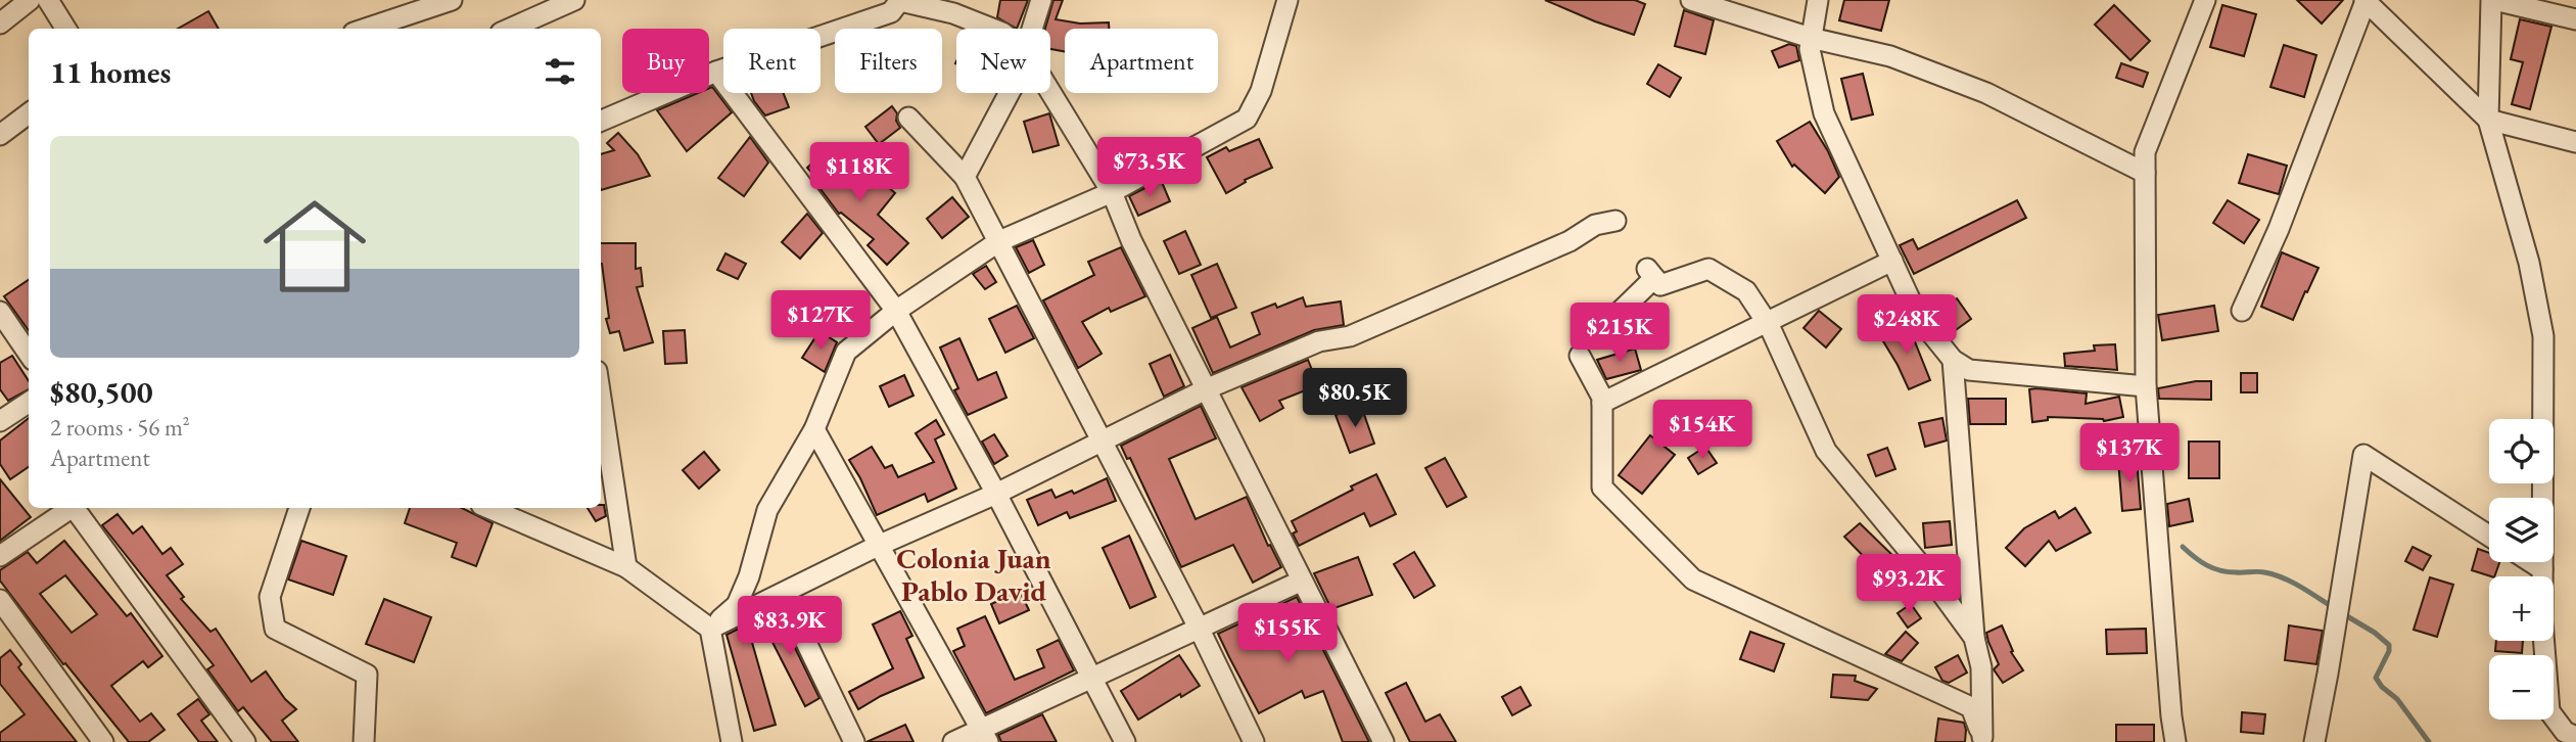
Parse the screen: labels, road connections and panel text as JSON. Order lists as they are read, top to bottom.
{
  "districts": ["Colonia Juan Pablo David"],
  "page": {
    "chip": [
      "Buy",
      "Rent",
      "Filters",
      "New",
      "Apartment"
    ],
    "heading": "11 homes",
    "list": [
      {
        "name": "$80,500",
        "note": "2 rooms · 56 m² · Apartment"
      }
    ],
    "price": [
      "$73.5K",
      "$118K",
      "$127K",
      "$248K",
      "$215K",
      "$80.5K",
      "$154K",
      "$137K",
      "$93.2K",
      "$83.9K",
      "$155K"
    ],
    "map_buttons": ["+", "−"]
  }
}
